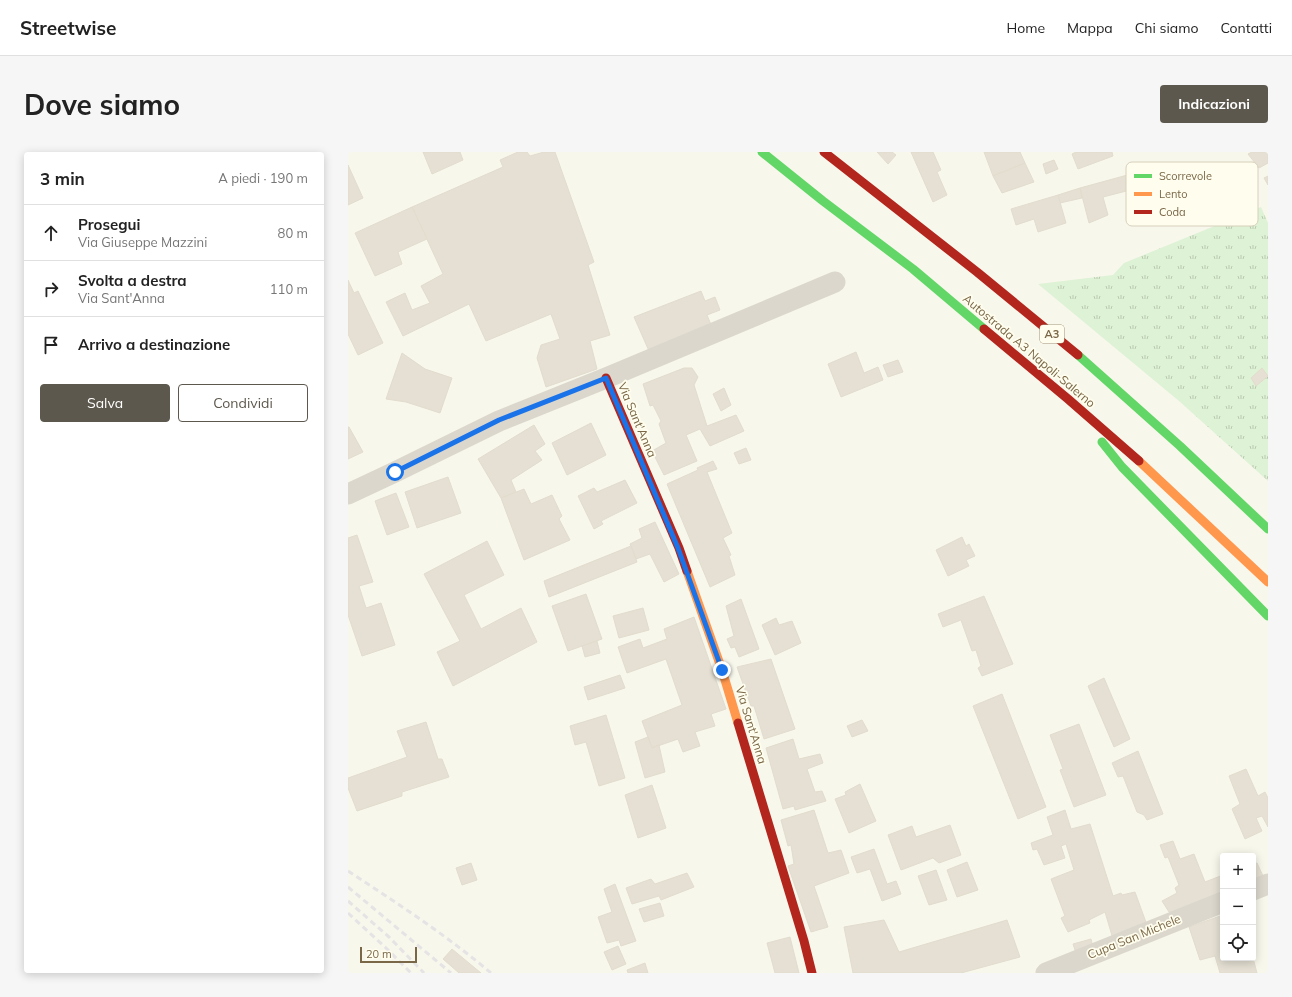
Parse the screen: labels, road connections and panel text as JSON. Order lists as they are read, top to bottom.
{
  "streets": {
    "main road": ["A3", "Autostrada A3 Napoli-Salerno", "Via Sant'Anna"],
    "street": ["Cupa San Michele"]
  },
  "legend": ["Scorrevole", "Lento", "Coda"],
  "scale_bar": "20 m",
  "page": {
    "header": "Streetwise",
    "nav": [
      "Home",
      "Mappa",
      "Chi siamo",
      "Contatti"
    ],
    "buttons": [
      "Indicazioni",
      ["Salva", "Condividi"]
    ],
    "title": "Dove siamo",
    "heading": ["3 min", "A piedi · 190 m"],
    "list": [
      ["Prosegui", "Via Giuseppe Mazzini", "80 m"],
      ["Svolta a destra", "Via Sant'Anna", "110 m"],
      "Arrivo a destinazione"
    ],
    "map_buttons": ["+", "−"],
    "scale": "20 m"
  }
}
